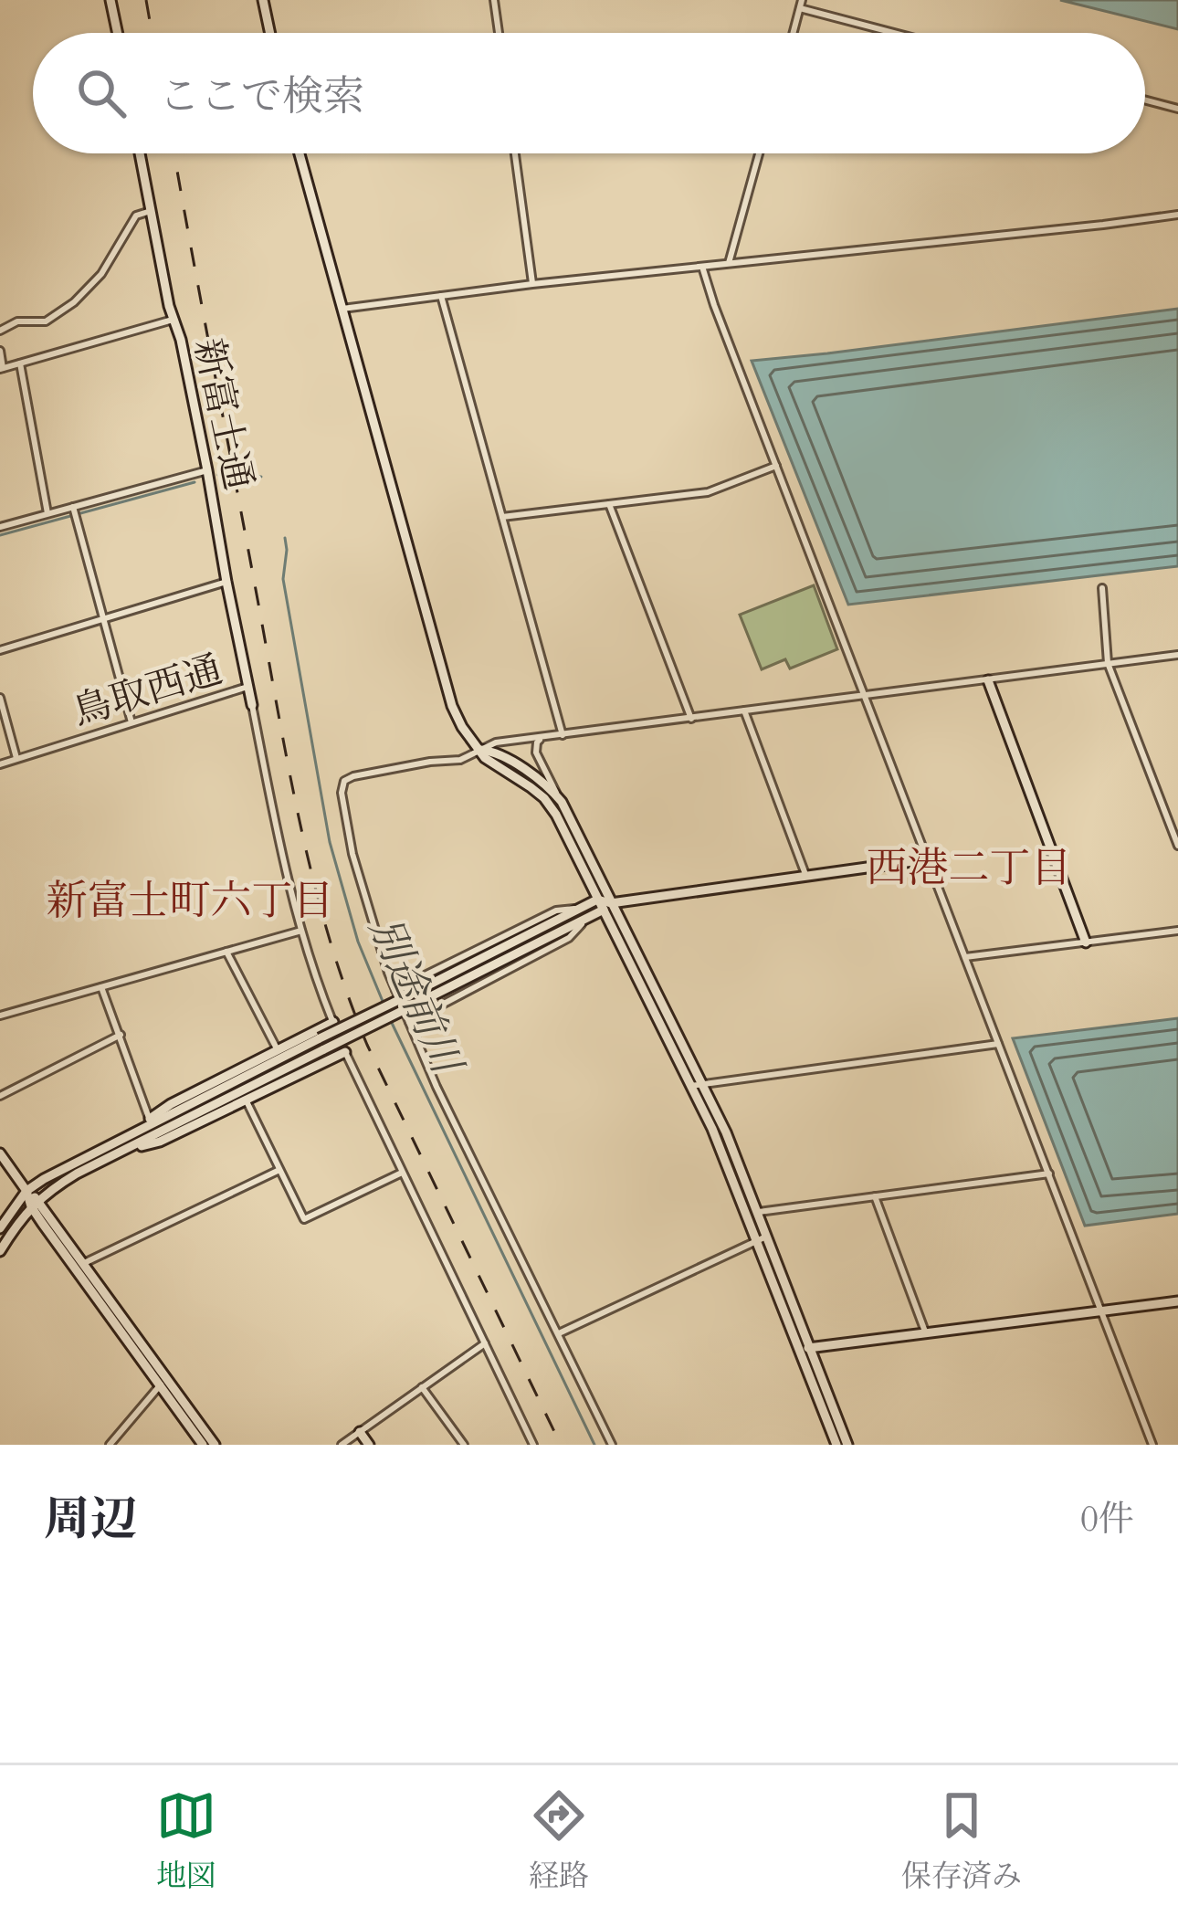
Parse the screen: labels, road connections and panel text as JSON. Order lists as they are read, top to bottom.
{
  "streets": {
    "street": ["新富士通", "鳥取西通"]
  },
  "crossings": [
    ["新富士通", "鳥取西通"]
  ],
  "districts": ["西港二丁目", "新富士町六丁目"],
  "water": ["別途前川"],
  "page": {
    "search": "ここで検索",
    "heading": ["周辺", "0件"],
    "nav": ["地図", "経路", "保存済み"]
  }
}
